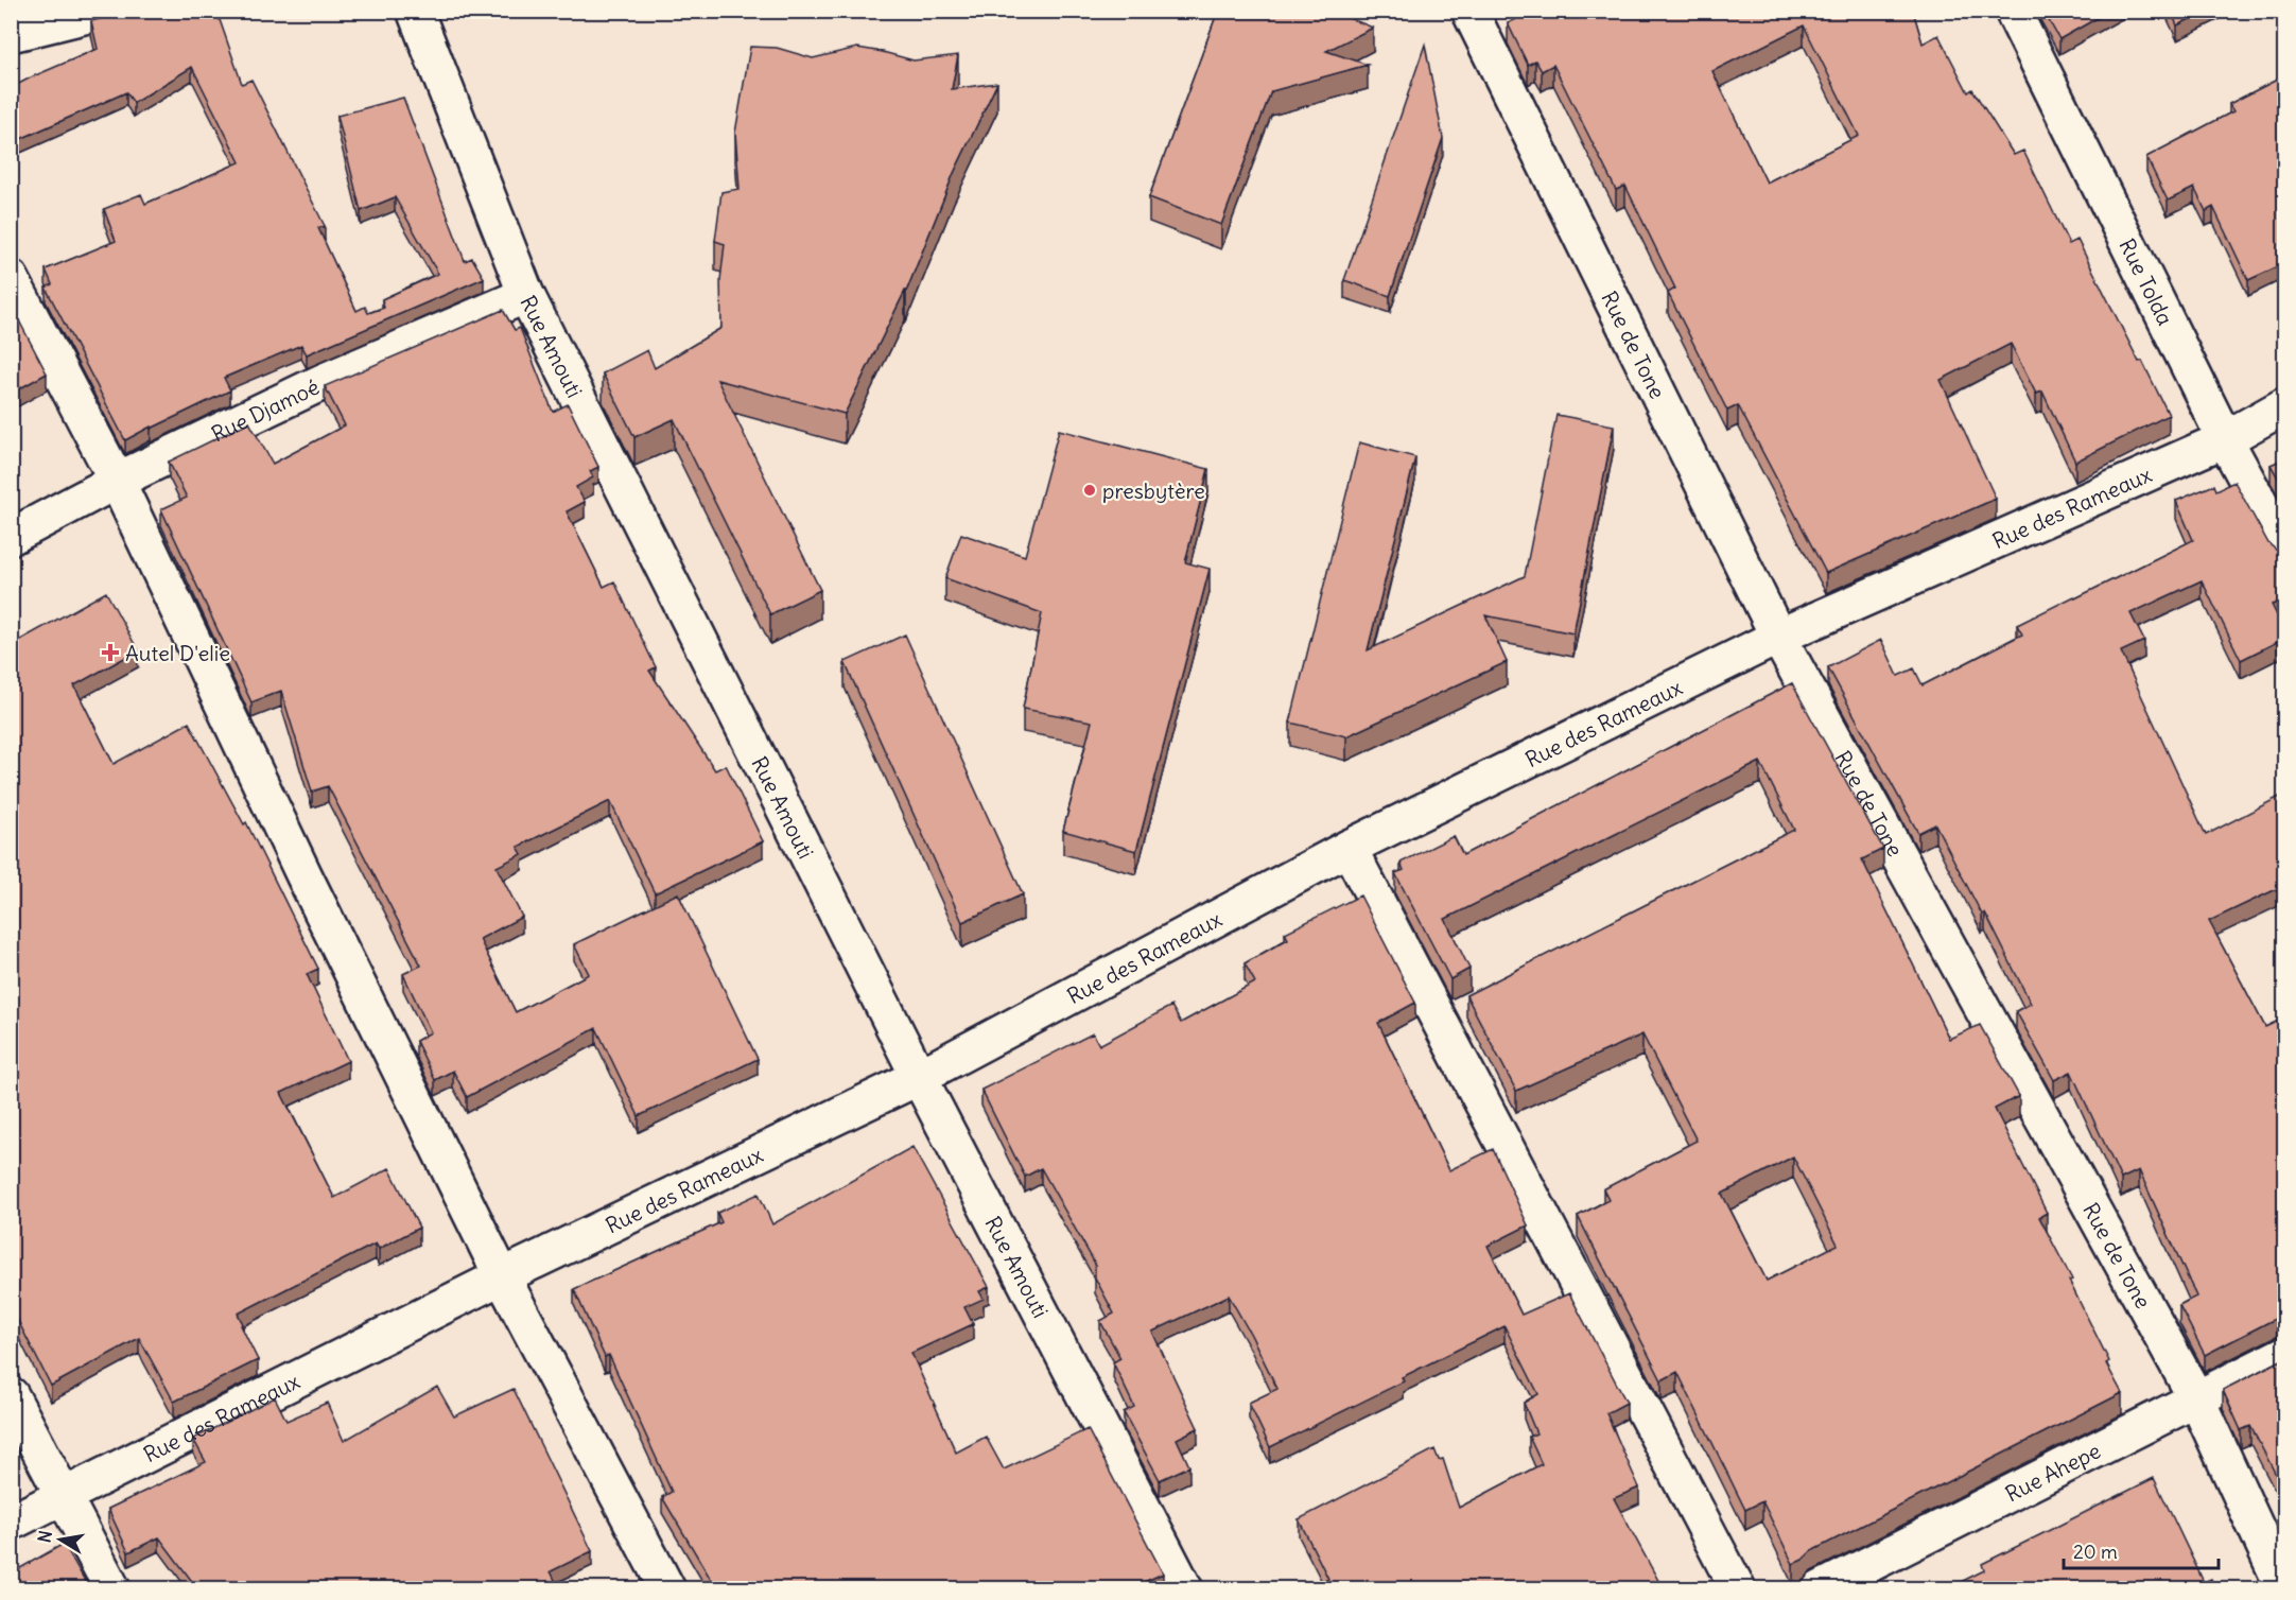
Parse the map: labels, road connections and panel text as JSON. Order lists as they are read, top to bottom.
{
  "streets": {
    "street": [
      "Rue Tolda",
      "Rue de Tone",
      "Rue Amouti",
      "Rue Djamoé",
      "Rue des Rameaux",
      "Rue Ahepe"
    ]
  },
  "crossings": [
    ["Rue Tolda", "Rue des Rameaux"],
    ["Rue de Tone", "Rue des Rameaux"],
    ["Rue de Tone", "Rue Ahepe"],
    ["Rue Amouti", "Rue Djamoé"],
    ["Rue Amouti", "Rue des Rameaux"]
  ],
  "places": {
    "other": ["presbytère"],
    "health": ["Autel D'elie"]
  },
  "scale_bar": "20 m",
  "north": "left"
}
